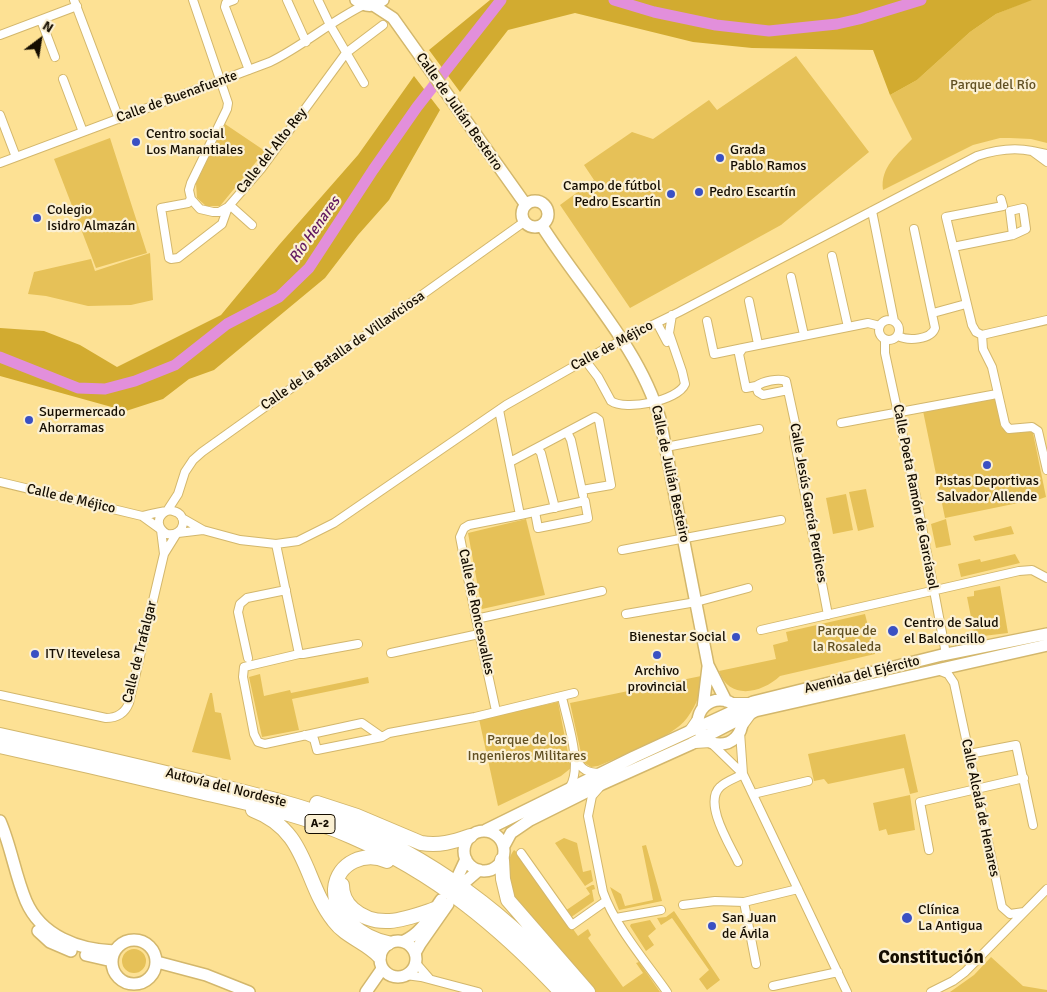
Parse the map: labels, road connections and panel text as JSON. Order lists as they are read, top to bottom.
{
  "streets": {
    "highway": ["Autovía del Nordeste", "A-2"],
    "street": [
      "Calle de Buenafuente",
      "Calle de Julián Besteiro",
      "Calle del Alto Rey",
      "Calle de Méjico",
      "Calle de la Batalla de Villaviciosa",
      "Calle Poeta Ramón de Garcíasol",
      "Calle Jesús García Perdices",
      "Calle de Roncesvalles",
      "Calle de Trafalgar",
      "Avenida del Ejército",
      "Calle Alcalá de Henares"
    ]
  },
  "crossings": [
    ["Calle de Buenafuente", "Calle de Julián Besteiro"],
    ["Calle de Julián Besteiro", "Calle del Alto Rey"],
    ["Calle de Julián Besteiro", "Calle de la Batalla de Villaviciosa"],
    ["Calle de Julián Besteiro", "Avenida del Ejército"],
    ["Calle de Méjico", "Calle de la Batalla de Villaviciosa"],
    ["Calle de Méjico", "Calle de Trafalgar"],
    ["Calle de la Batalla de Villaviciosa", "Calle de Trafalgar"],
    ["Calle Poeta Ramón de Garcíasol", "Avenida del Ejército"]
  ],
  "districts": ["Constitución"],
  "water": ["Río Henares"],
  "parks": ["Parque del Río", "Parque de la Rosaleda", "Parque de los Ingenieros Militares"],
  "places": [
    "Centro social Los Manantiales",
    "Grada Pablo Ramos",
    "Pedro Escartín",
    "Campo de fútbol Pedro Escartín",
    "Colegio Isidro Almazán",
    "Supermercado Ahorramas",
    "Pistas Deportivas Salvador Allende",
    "Centro de Salud el Balconcillo",
    "Bienestar Social",
    "ITV Itevelesa",
    "Archivo provincial",
    "Clínica La Antigua",
    "San Juan de Ávila"
  ],
  "north": "top right"
}
